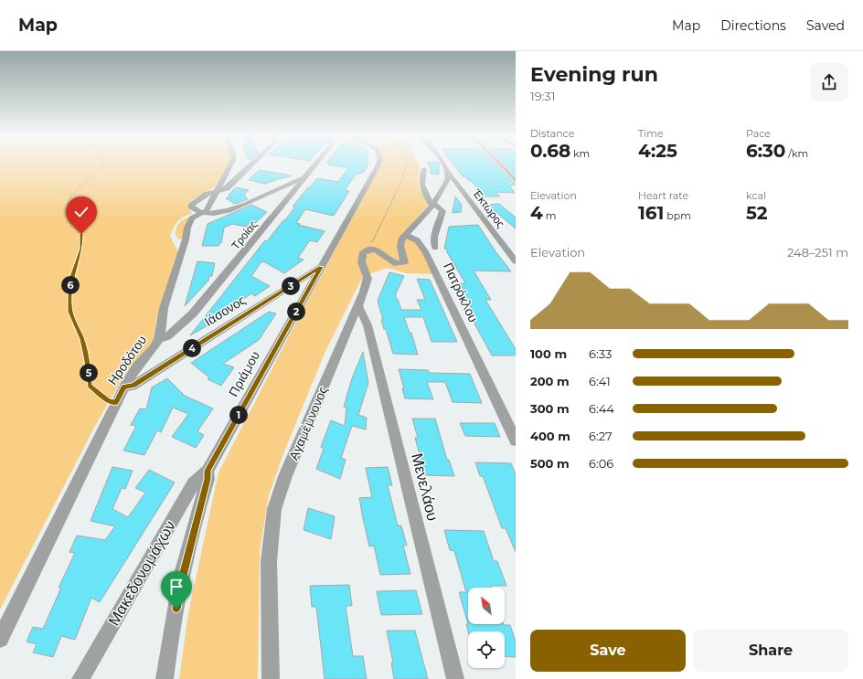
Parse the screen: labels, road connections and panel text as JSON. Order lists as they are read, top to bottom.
{
  "streets": {
    "street": [
      "Έκτωρος",
      "Τροίας",
      "Πατρόκλου",
      "Ιάσονος",
      "Ηροδότου",
      "Πριάμου",
      "Αγαμέμνονος",
      "Μενελάου",
      "Μακεδονομάχων"
    ]
  },
  "crossings": [
    ["Τροίας", "Ηροδότου"],
    ["Ιάσονος", "Ηροδότου"],
    ["Ιάσονος", "Πριάμου"],
    ["Πριάμου", "Μακεδονομάχων"],
    ["Αγαμέμνονος", "Μενελάου"]
  ],
  "north": "top left",
  "page": {
    "header": "Map",
    "nav": ["Map", "Directions", "Saved"],
    "heading": ["Evening run", "19:31"],
    "stats": [
      ["Distance", "0.68 km"],
      ["Time", "4:25"],
      ["Pace", "6:30 /km"],
      ["Elevation", "4 m"],
      ["Heart rate", "161 bpm"],
      ["kcal", "52"]
    ],
    "chart": ["Elevation", "248–251 m"],
    "pins": [
      "6",
      "3",
      "2",
      "4",
      "5",
      "1"
    ],
    "list": [
      {
        "name": "100 m",
        "note": "6:33"
      },
      {
        "name": "200 m",
        "note": "6:41"
      },
      {
        "name": "300 m",
        "note": "6:44"
      },
      {
        "name": "400 m",
        "note": "6:27"
      },
      {
        "name": "500 m",
        "note": "6:06"
      }
    ],
    "buttons": ["Save", "Share"]
  }
}
